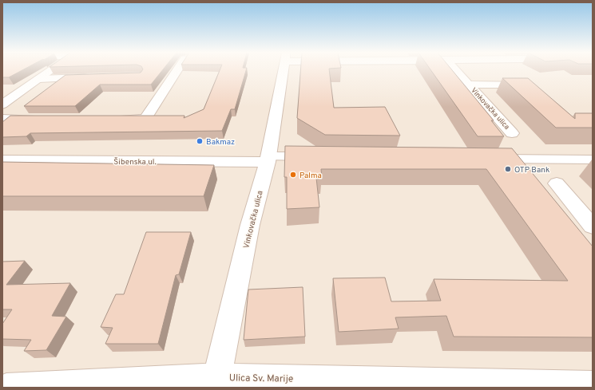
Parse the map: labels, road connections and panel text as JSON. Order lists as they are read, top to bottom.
{
  "streets": {
    "street": ["Vinkovačka ulica", "Šibenska ul.", "Ulica Sv. Marije"]
  },
  "crossings": [
    ["Vinkovačka ulica", "Šibenska ul."],
    ["Vinkovačka ulica", "Ulica Sv. Marije"]
  ],
  "places": ["Bakmaz", "OTP Bank", "Palma"]
}
